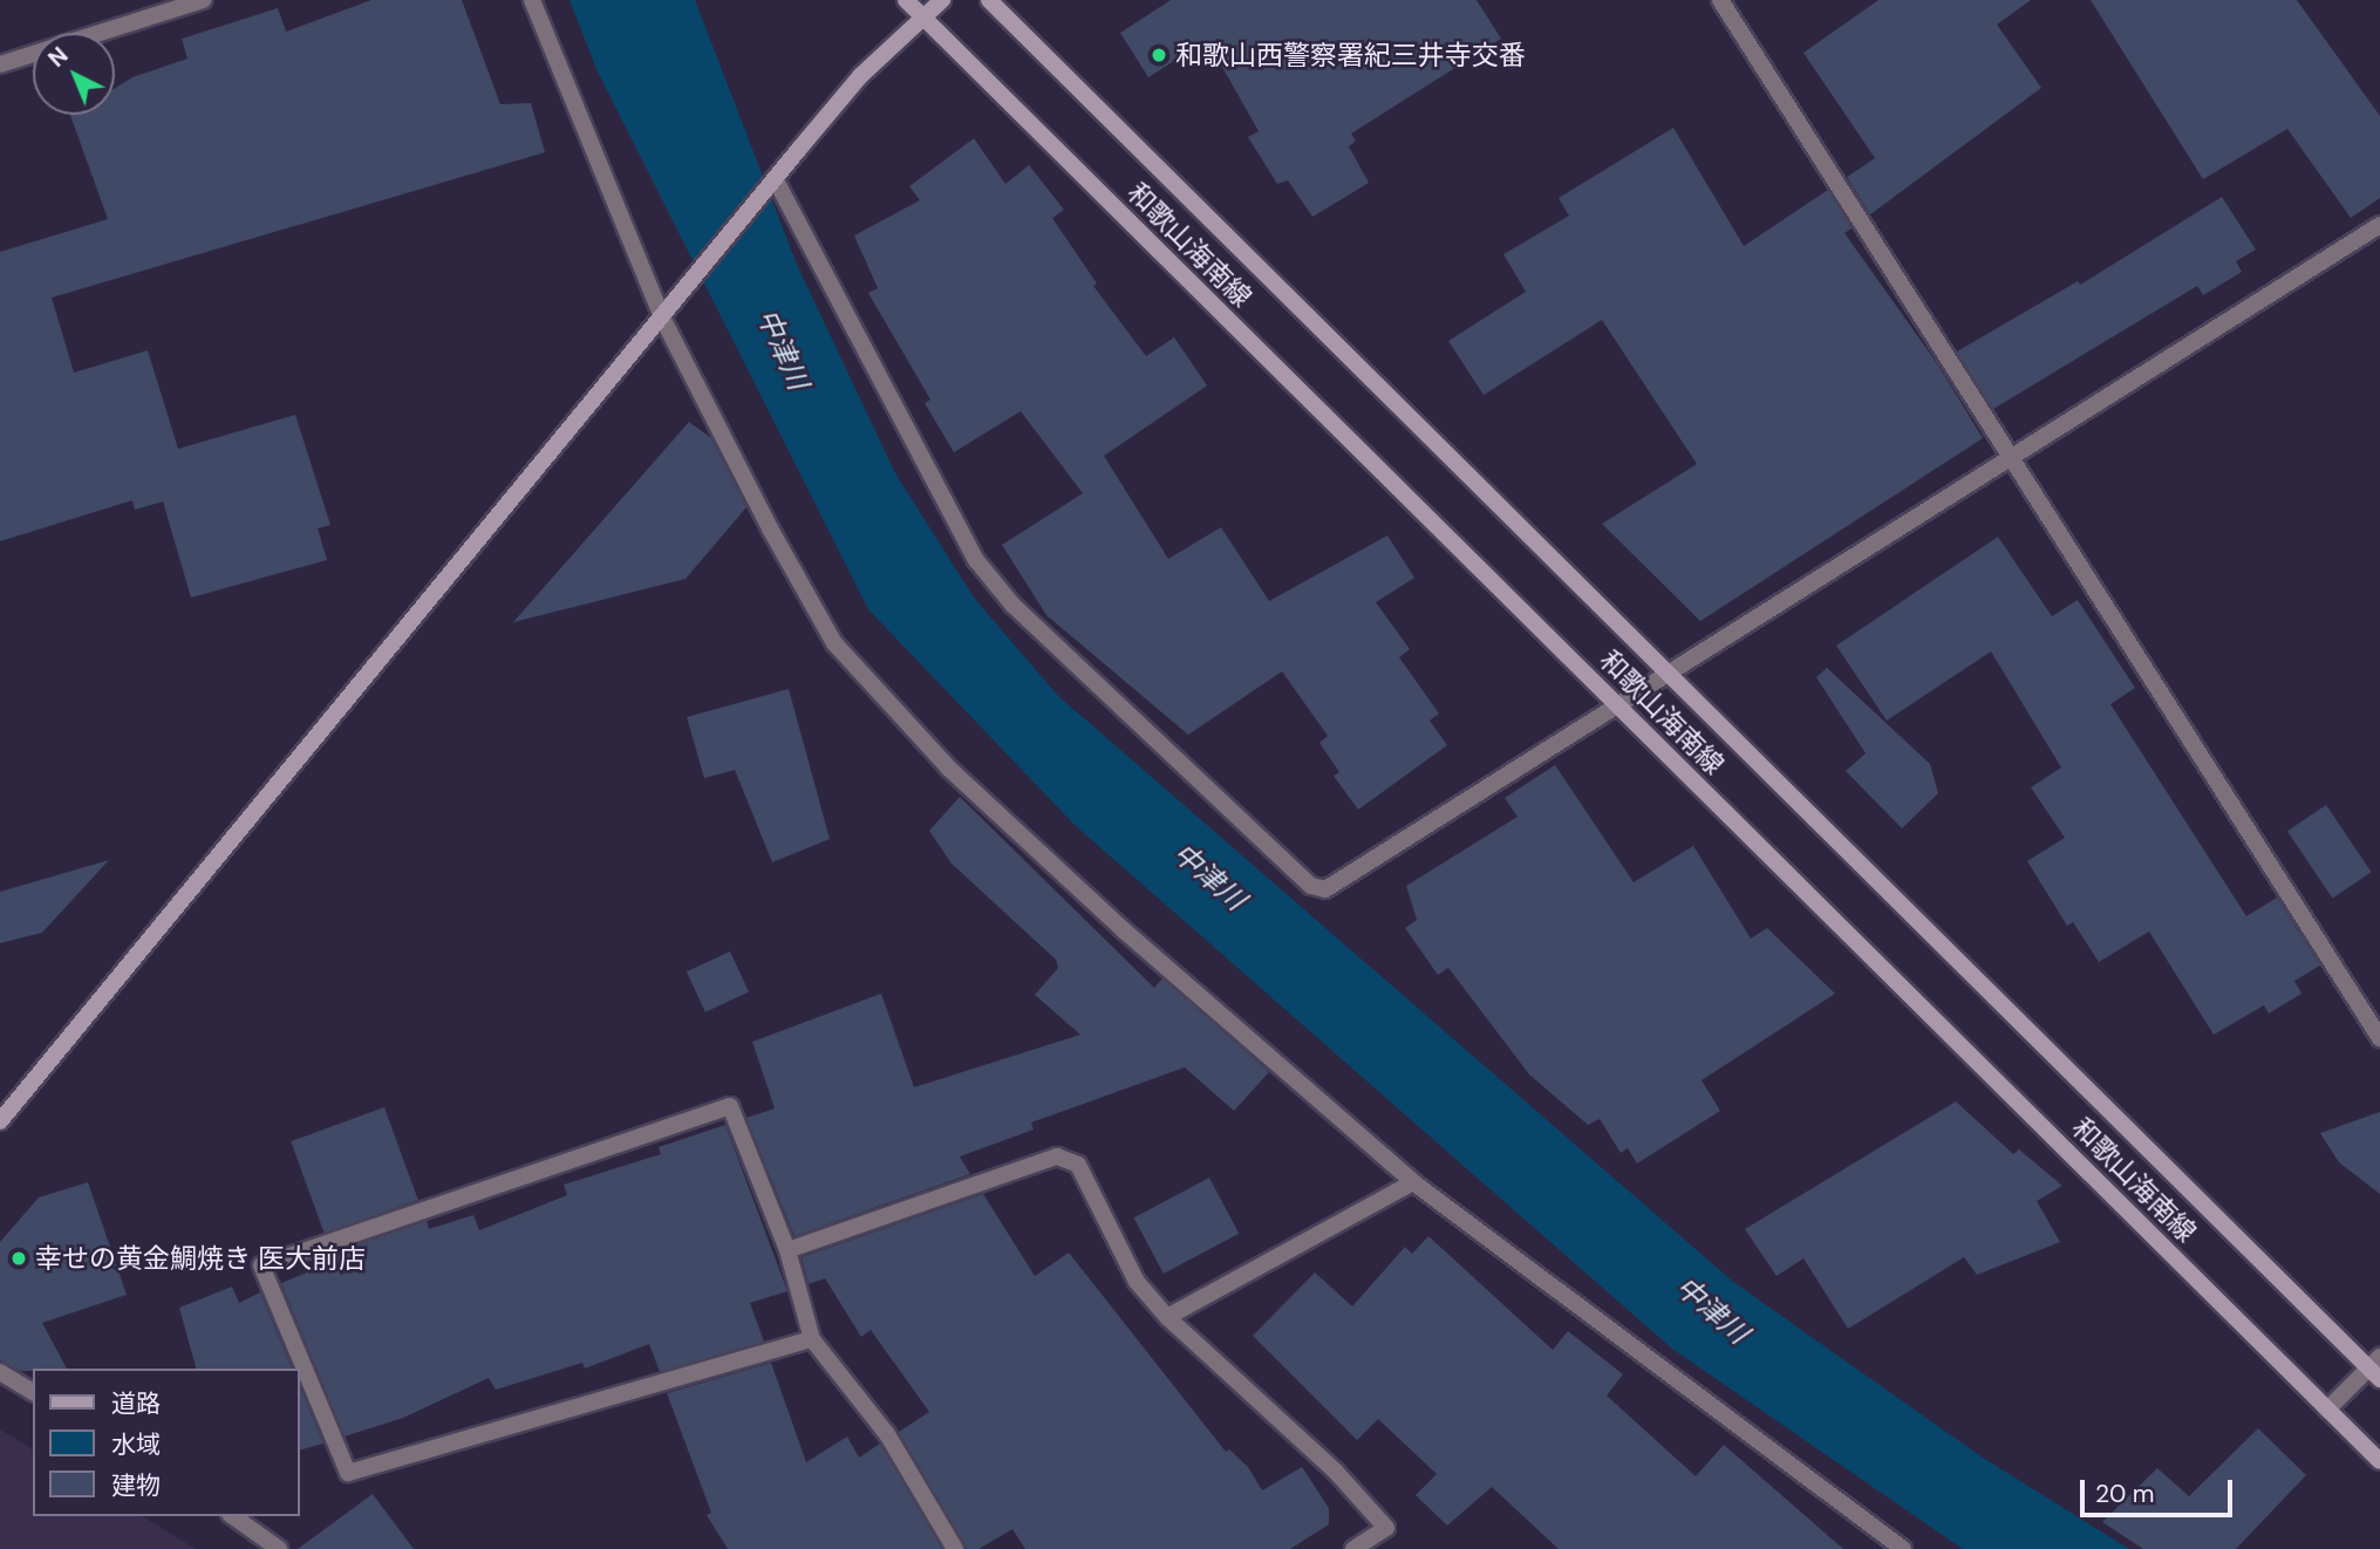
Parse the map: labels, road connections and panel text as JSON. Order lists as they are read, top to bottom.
{
  "streets": {
    "main road": ["和歌山海南線"]
  },
  "water": ["中津川"],
  "places": ["和歌山西警察署紀三井寺交番", "幸せの黄金鯛焼き 医大前店"],
  "legend": ["道路", "水域", "建物"],
  "scale_bar": "20 m",
  "north": "top left"
}
